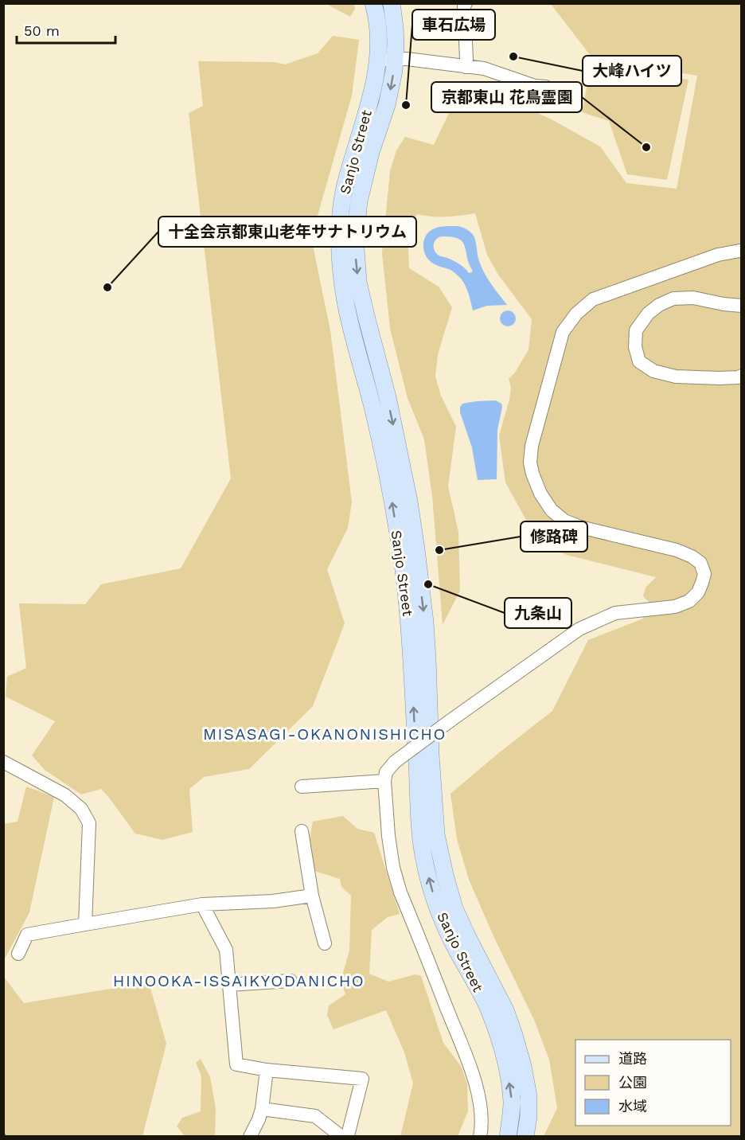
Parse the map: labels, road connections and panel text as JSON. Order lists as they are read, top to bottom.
{
  "streets": {
    "main road": ["Sanjo Street"]
  },
  "districts": ["MISASAGI-OKANONISHICHO", "HINOOKA-ISSAIKYODANICHO"],
  "places": [
    "大峰ハイツ",
    "車石広場",
    "京都東山 花鳥霊園",
    "十全会京都東山老年サナトリウム",
    "修路碑",
    "九条山"
  ],
  "legend": ["道路", "公園", "水域"],
  "scale_bar": "50 m"
}
